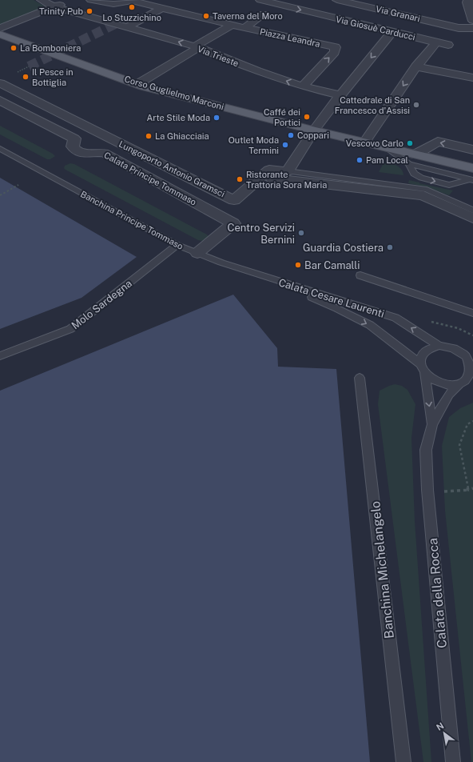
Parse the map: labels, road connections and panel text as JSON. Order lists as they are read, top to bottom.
{
  "streets": {
    "main road": ["Corso Guglielmo Marconi"],
    "street": [
      "Via Granari",
      "Via Giosuè Carducci",
      "Piazza Leandra",
      "Via Trieste",
      "Lungoporto Antonio Gramsci",
      "Calata Principe Tommaso"
    ],
    "lane": [
      "Banchina Principe Tommaso",
      "Calata Cesare Laurenti",
      "Molo Sardegna",
      "Banchina Michelangelo",
      "Calata della Rocca"
    ]
  },
  "crossings": [
    ["Piazza Leandra", "Via Trieste"],
    ["Calata Principe Tommaso", "Banchina Principe Tommaso"],
    ["Banchina Principe Tommaso", "Calata Cesare Laurenti"],
    ["Banchina Principe Tommaso", "Molo Sardegna"],
    ["Calata Cesare Laurenti", "Calata della Rocca"]
  ],
  "one_way": ["Via Giosuè Carducci", "Via Trieste"],
  "places": [
    "Lo Stuzzichino",
    "Trinity Pub",
    "Taverna del Moro",
    "La Bomboniera",
    "Il Pesce in Bottiglia",
    "Cattedrale di San Francesco d'Assisi",
    "Caffé dei Portici",
    "Arte Stile Moda",
    "Coppari",
    "La Ghiacciaia",
    "Vescovo Carlo",
    "Outlet Moda Termini",
    "Pam Local",
    "Ristorante Trattoria Sora Maria",
    "Centro Servizi Bernini",
    "Guardia Costiera",
    "Bar Camalli"
  ],
  "north": "top left"
}
